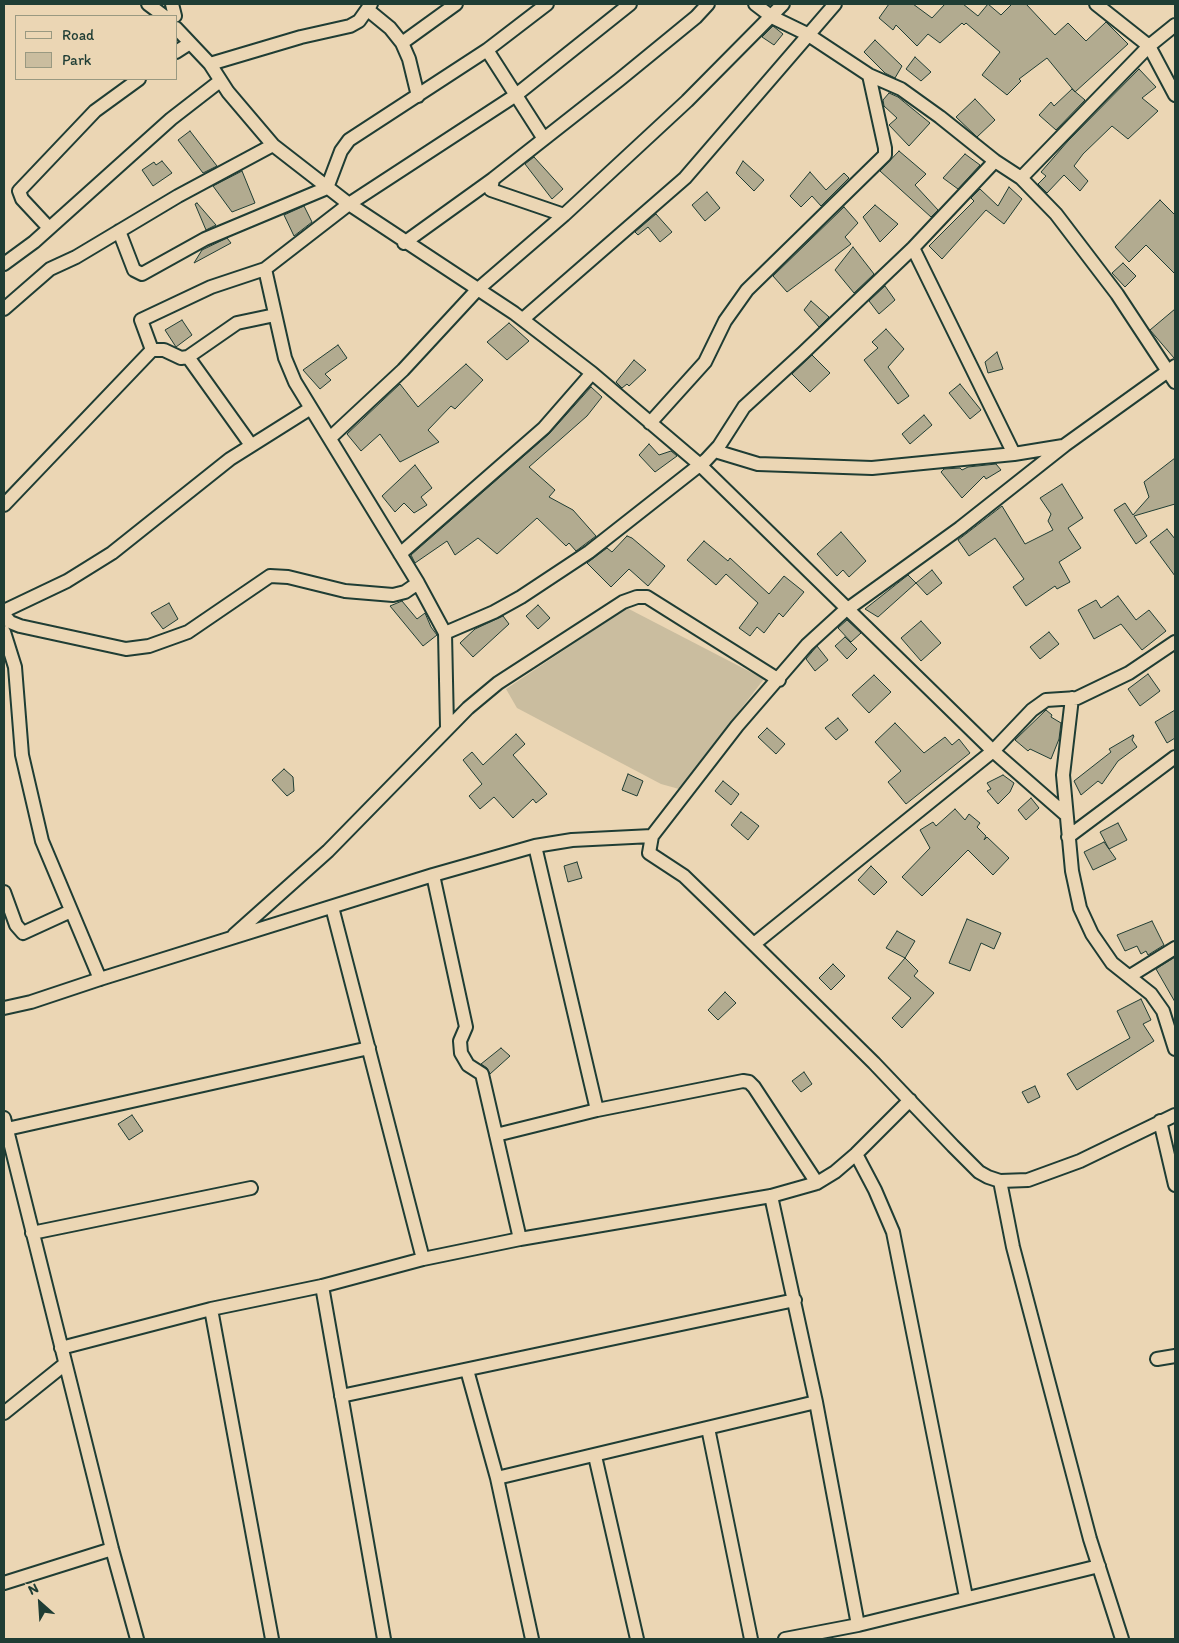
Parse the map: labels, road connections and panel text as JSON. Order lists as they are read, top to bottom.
{
  "legend": ["Road", "Park"],
  "north": "top left"
}
